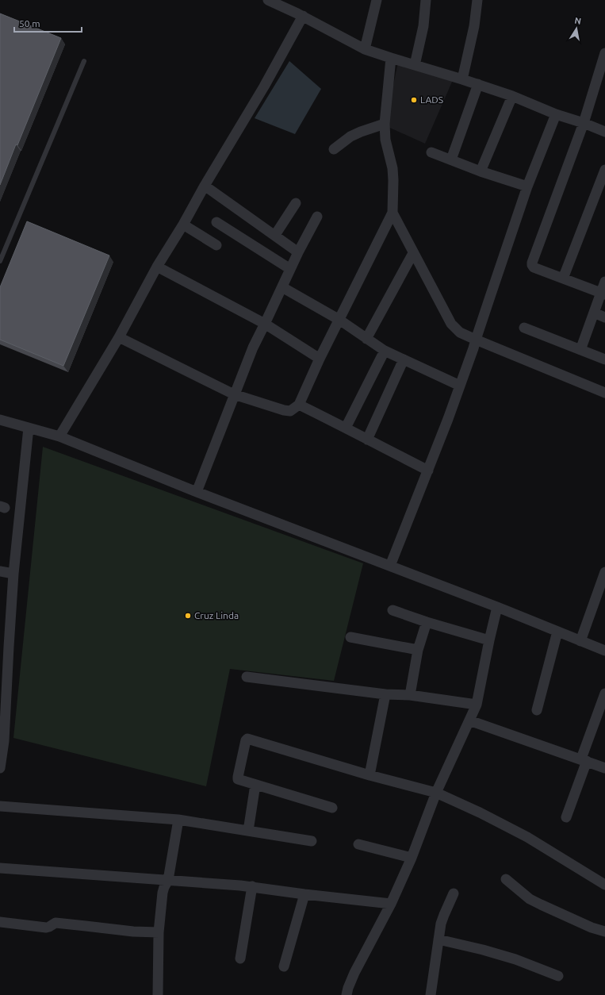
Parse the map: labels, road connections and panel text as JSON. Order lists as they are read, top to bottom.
{
  "places": ["LADS", "Cruz Linda"],
  "scale_bar": "50 m",
  "north": "top"
}
